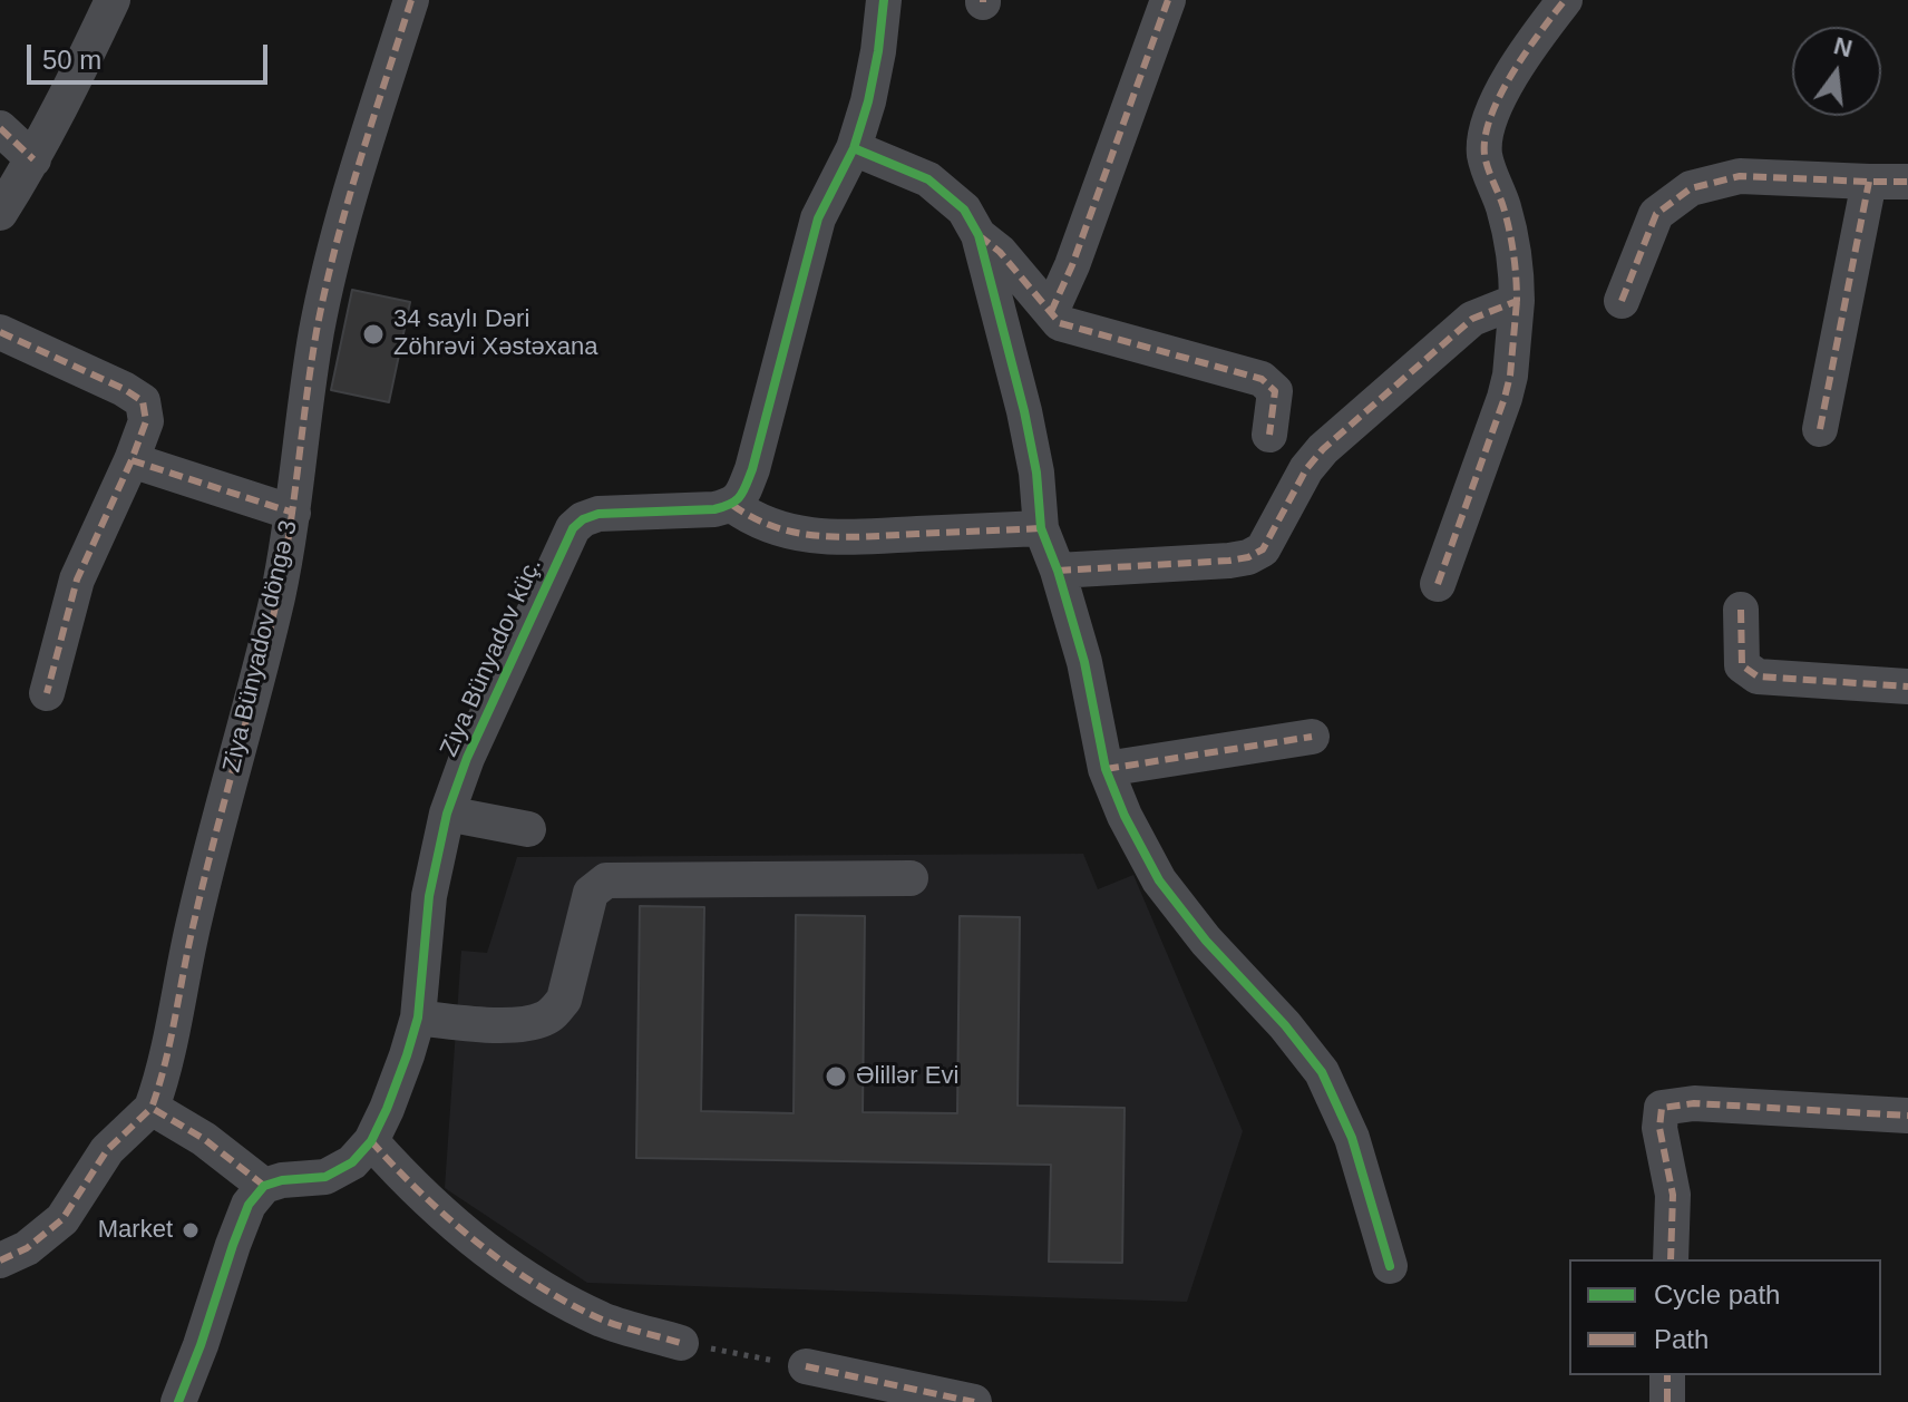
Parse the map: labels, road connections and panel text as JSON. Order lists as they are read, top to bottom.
{
  "streets": {
    "street": ["Ziya Bünyadov döngə 3", "Ziya Bünyadov küç."]
  },
  "places": ["34 saylı Dəri Zöhrəvi Xəstəxana", "Əlillər Evi", "Market"],
  "legend": ["Cycle path", "Path"],
  "scale_bar": "50 m",
  "north": "top"
}
